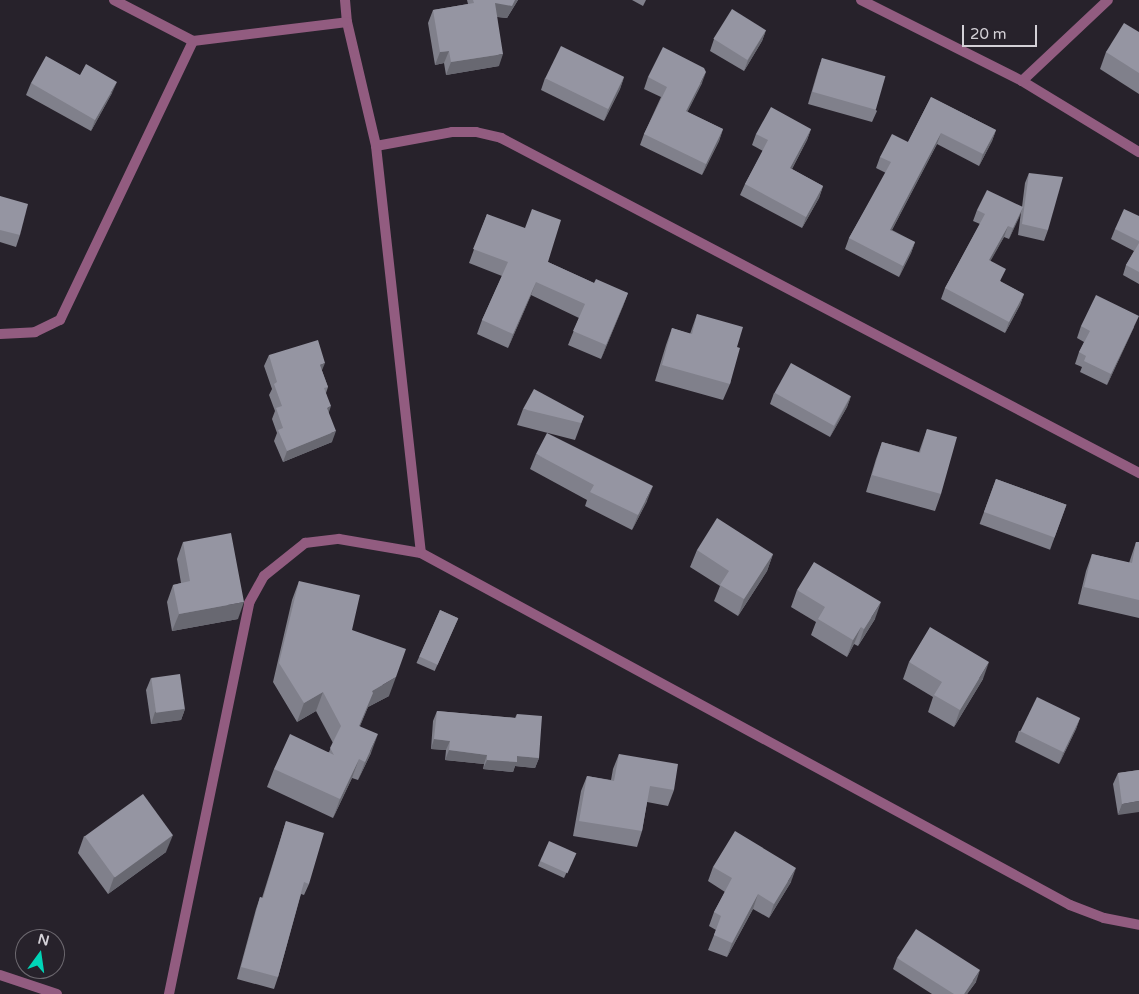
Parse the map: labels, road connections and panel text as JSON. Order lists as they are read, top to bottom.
{
  "scale_bar": "20 m",
  "north": "top"
}
